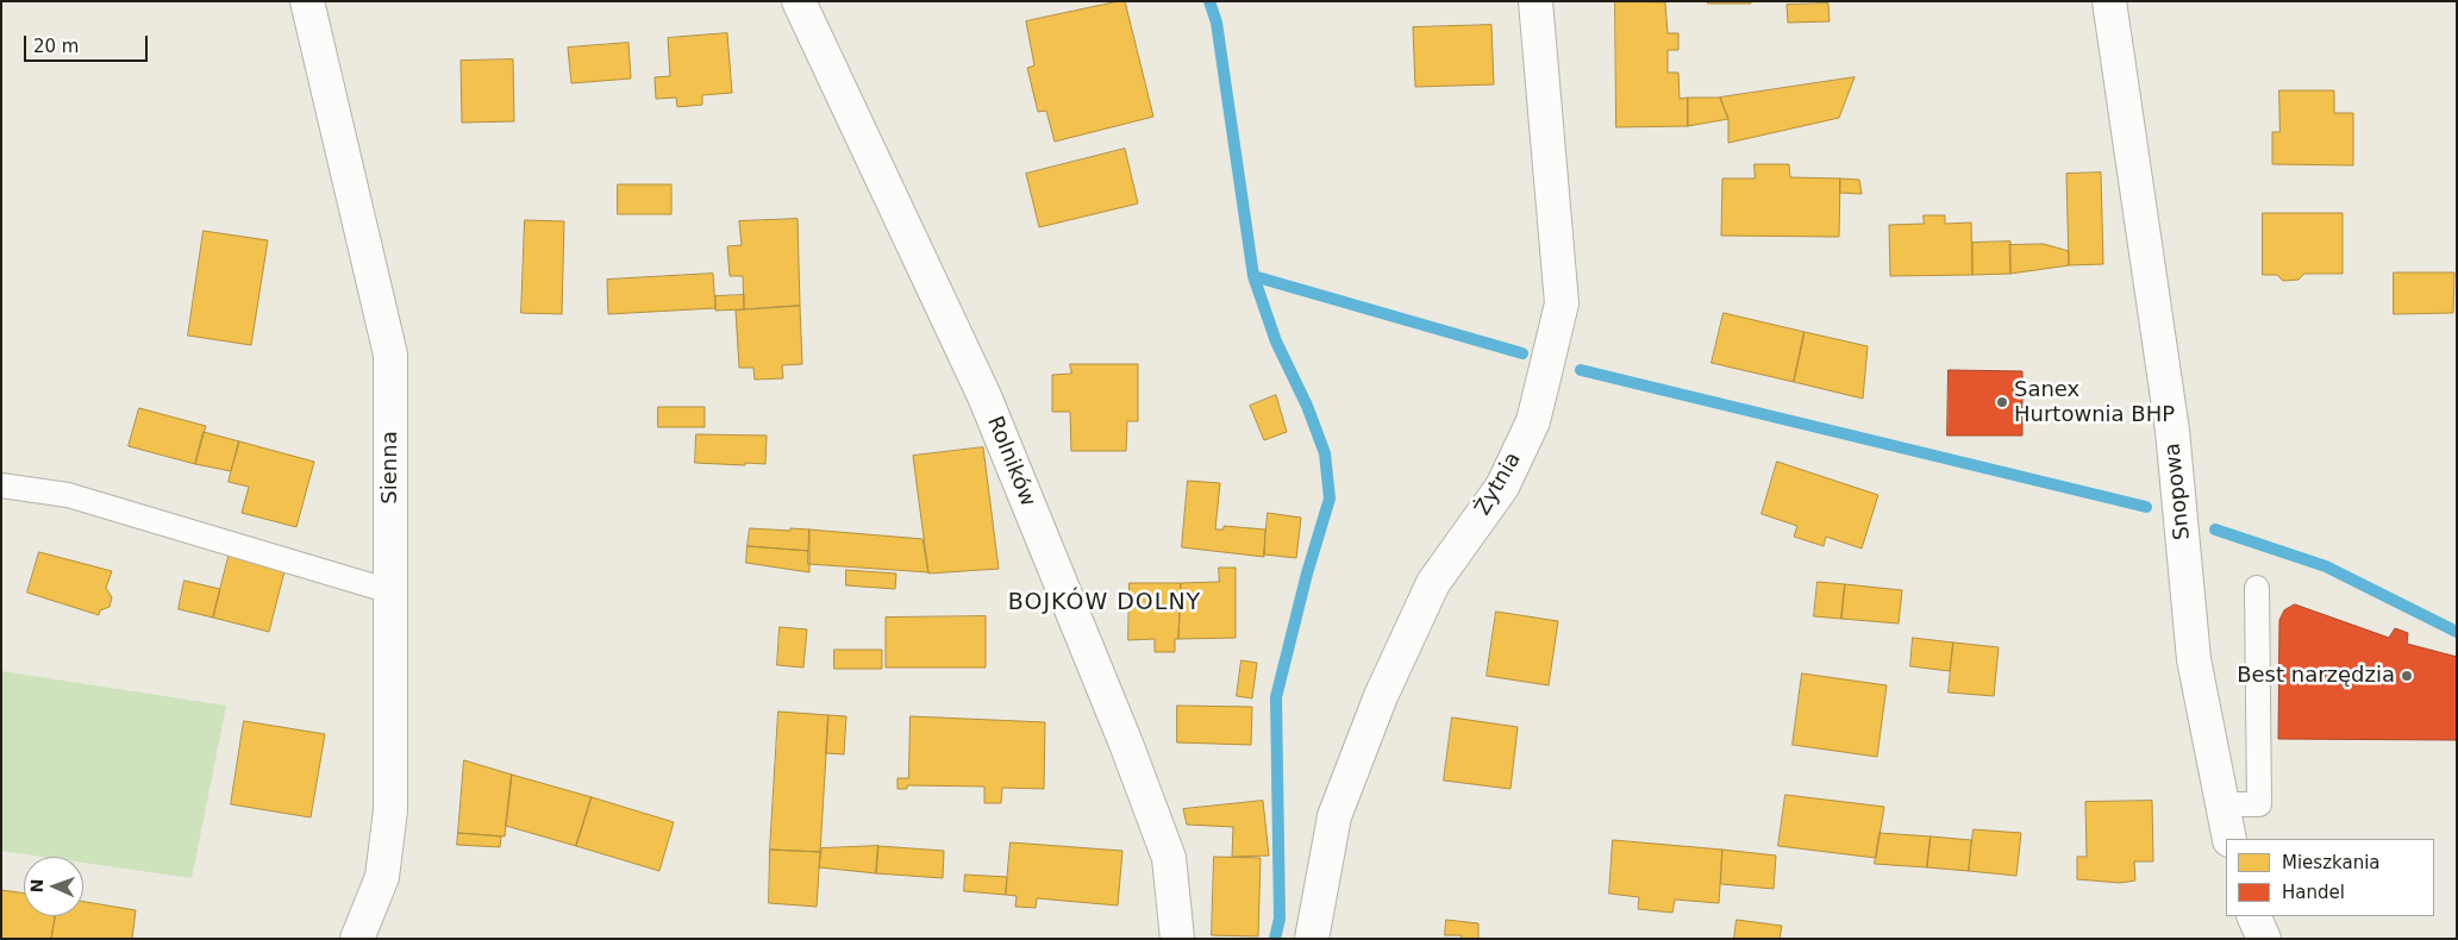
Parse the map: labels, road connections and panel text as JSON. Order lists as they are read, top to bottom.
{
  "streets": {
    "street": [
      "Rolników",
      "Sienna",
      "Żytnia",
      "Snopowa"
    ]
  },
  "districts": ["BOJKÓW DOLNY"],
  "places": ["Sanex Hurtownia BHP", "Best narzędzia"],
  "legend": ["Mieszkania", "Handel"],
  "scale_bar": "20 m",
  "north": "left"
}
